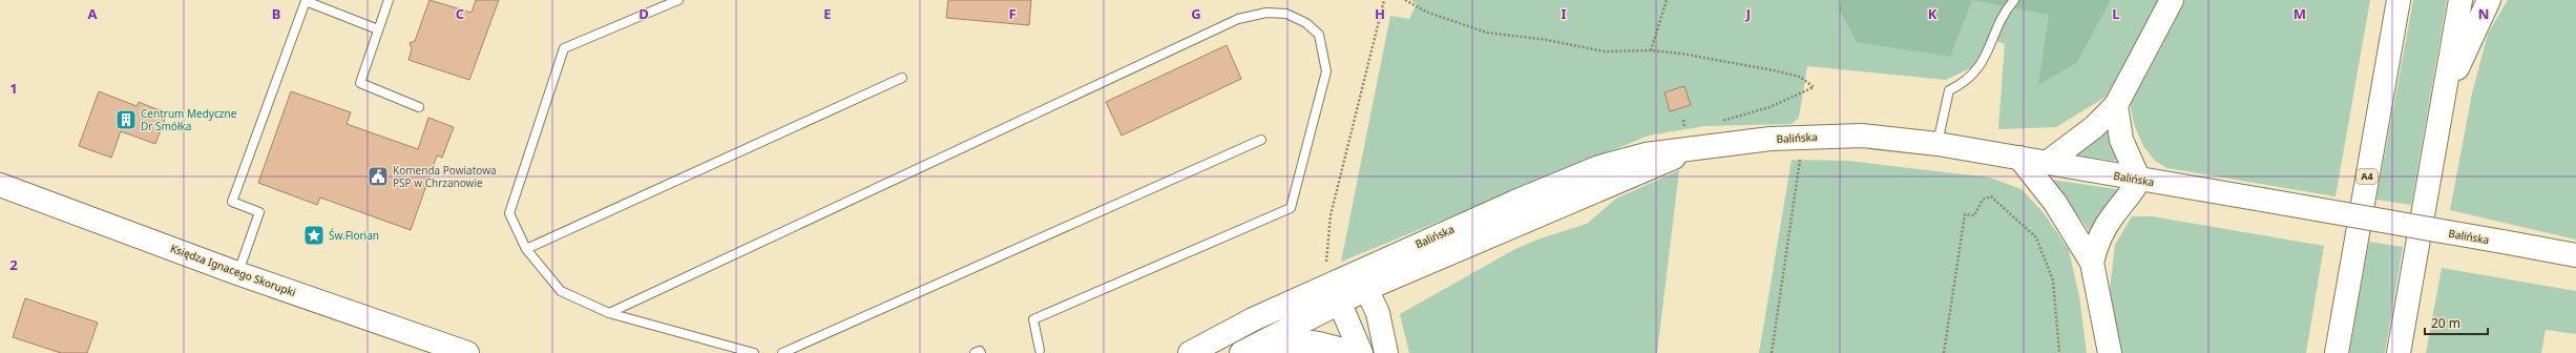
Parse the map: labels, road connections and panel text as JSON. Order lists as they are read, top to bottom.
{
  "streets": {
    "main road": ["Balińska", "A4", "Księdza Ignacego Skorupki"]
  },
  "places": {
    "building": ["Centrum Medyczne Dr Smółka"],
    "public building": ["Komenda Powiatowa PSP w Chrzanowie"],
    "place": ["Św.Florian"]
  },
  "scale_bar": "20 m",
  "grid": {
    "columns": [
      "A",
      "B",
      "C",
      "D",
      "E",
      "F",
      "G",
      "H",
      "I",
      "J",
      "K",
      "L",
      "M",
      "N"
    ],
    "rows": ["1", "2"]
  }
}
